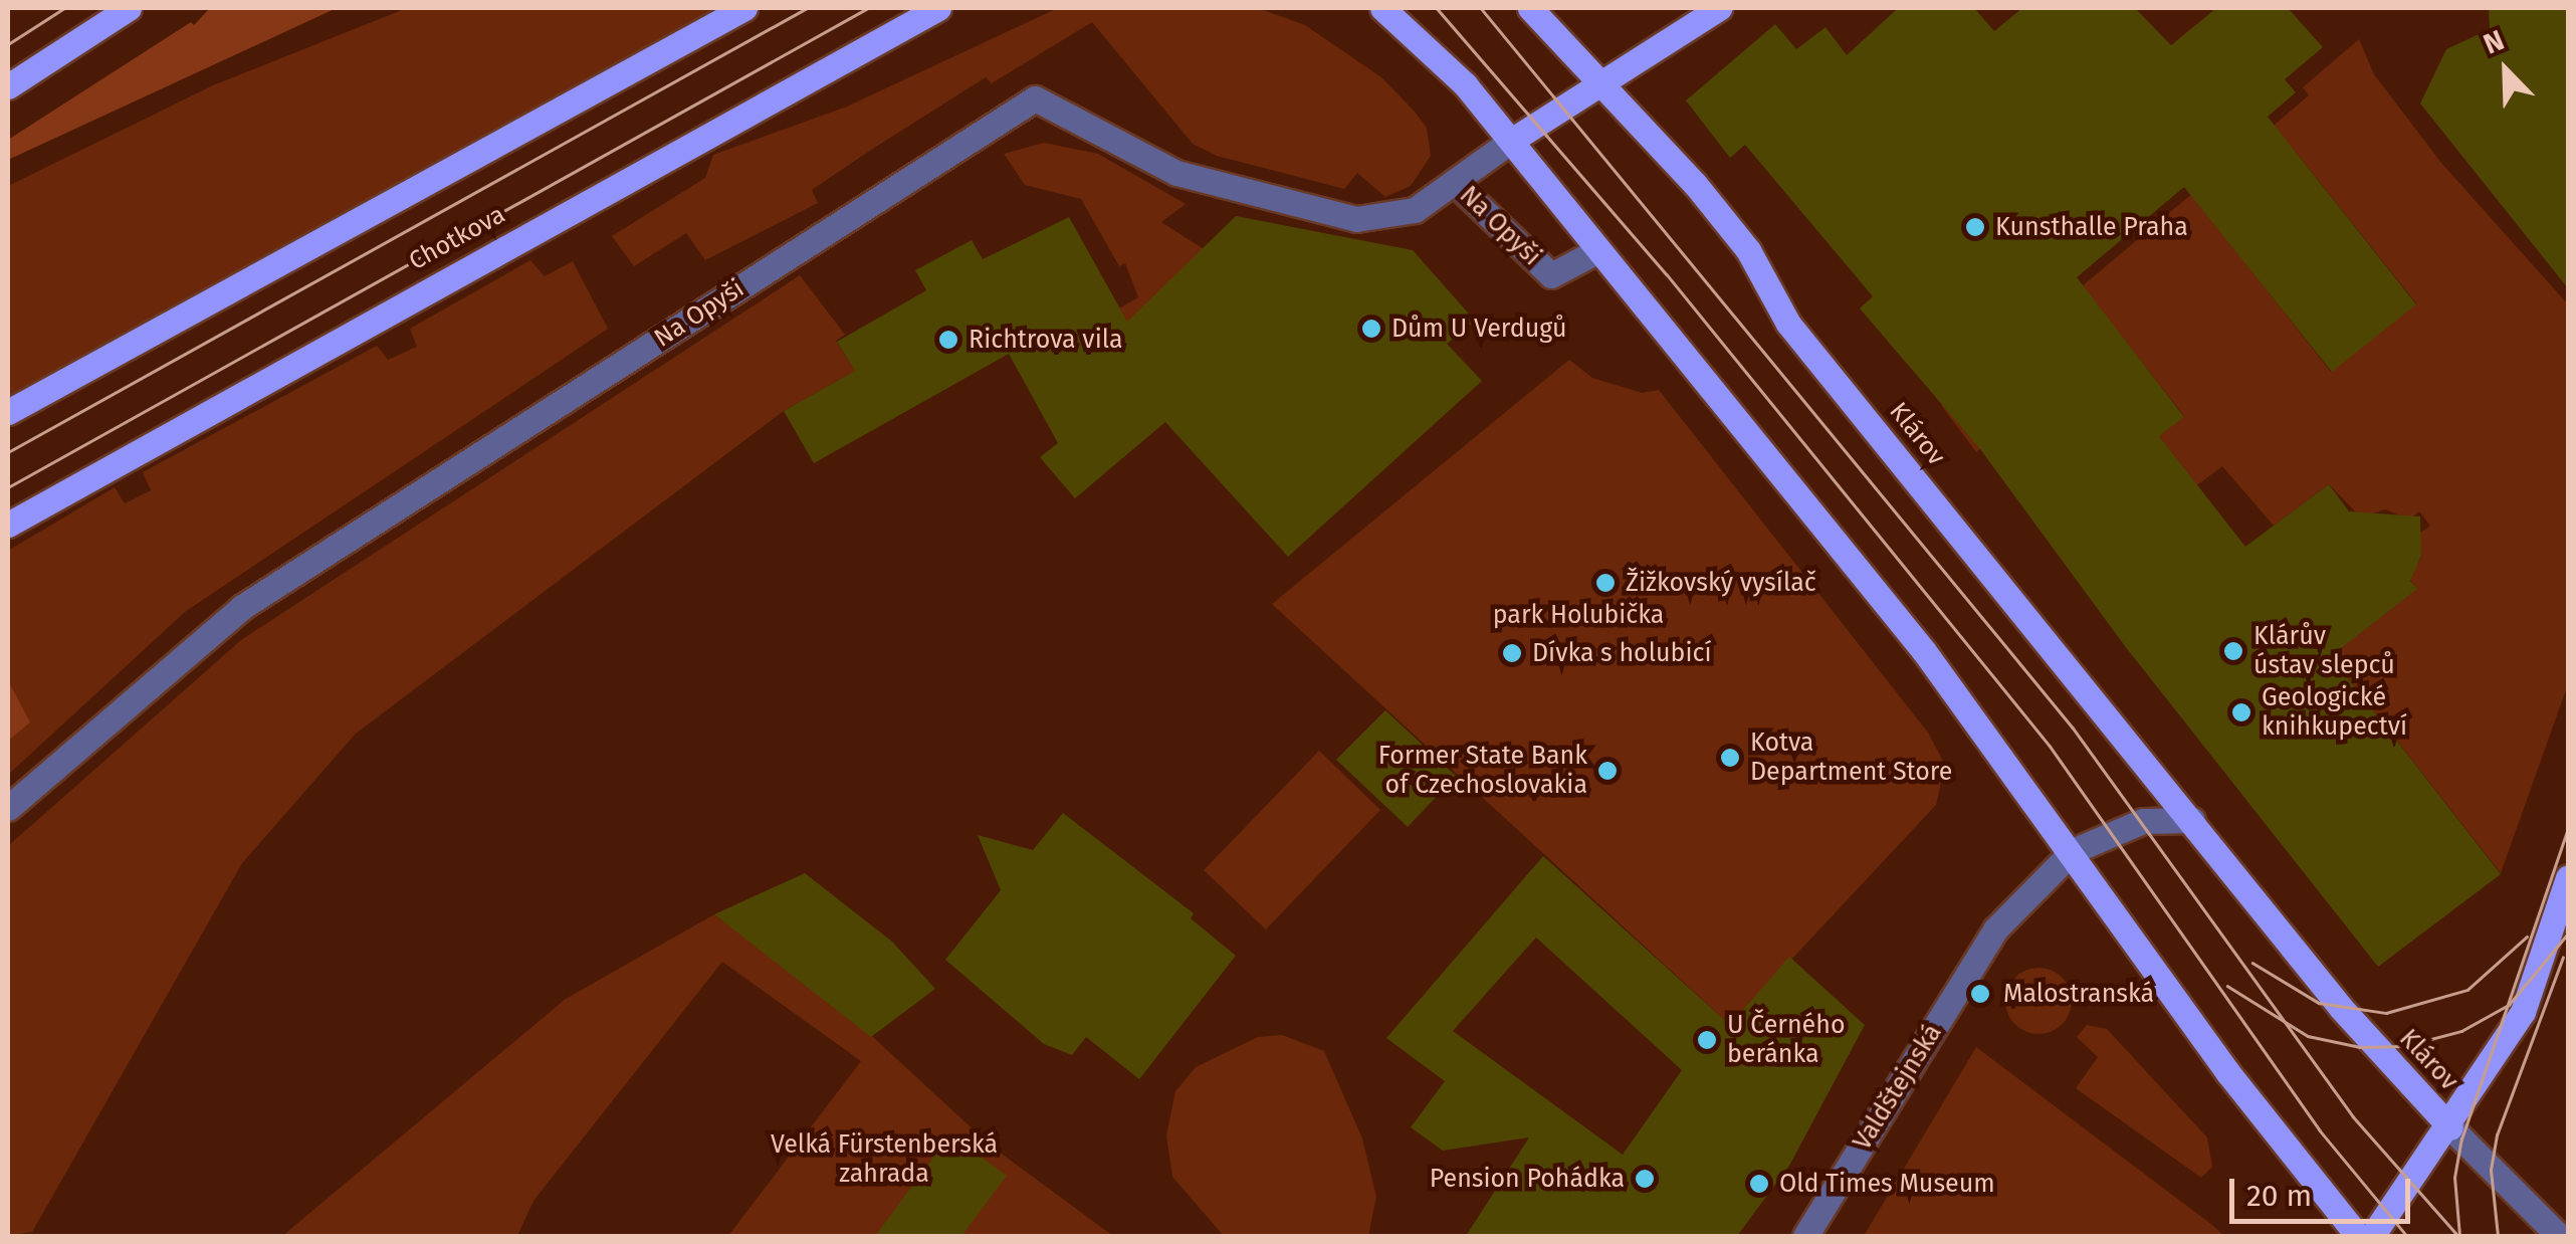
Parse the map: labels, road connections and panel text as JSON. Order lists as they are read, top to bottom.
{
  "streets": {
    "main road": ["Chotkova", "Klárov"],
    "street": ["Na Opyši", "Valdštejnská"]
  },
  "parks": ["park Holubička", "Velká Fürstenberská zahrada"],
  "places": [
    "Kunsthalle Praha",
    "Dům U Verdugů",
    "Richtrova vila",
    "Žižkovský vysílač",
    "Klárův ústav slepců",
    "Dívka s holubicí",
    "Geologické knihkupectví",
    "Kotva Department Store",
    "Former State Bank of Czechoslovakia",
    "Malostranská",
    "U Černého beránka",
    "Pension Pohádka",
    "Old Times Museum"
  ],
  "scale_bar": "20 m",
  "north": "top left"
}
